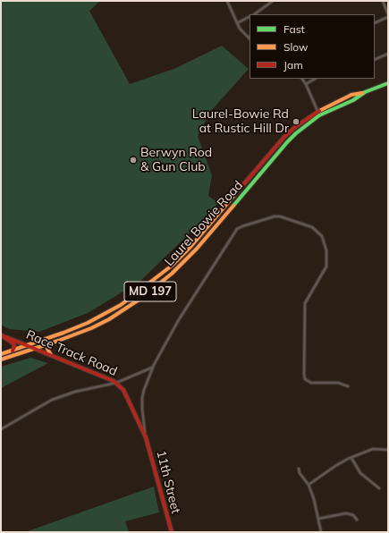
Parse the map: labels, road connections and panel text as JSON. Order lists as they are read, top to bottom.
{
  "streets": {
    "main road": [
      "Laurel Bowie Road",
      "MD 197",
      "Race Track Road",
      "11th Street"
    ]
  },
  "crossings": [
    ["Laurel Bowie Road", "Race Track Road"],
    ["Race Track Road", "11th Street"]
  ],
  "places": ["Laurel-Bowie Rd at Rustic Hill Dr", "Berwyn Rod & Gun Club"],
  "legend": ["Fast", "Slow", "Jam"]
}
